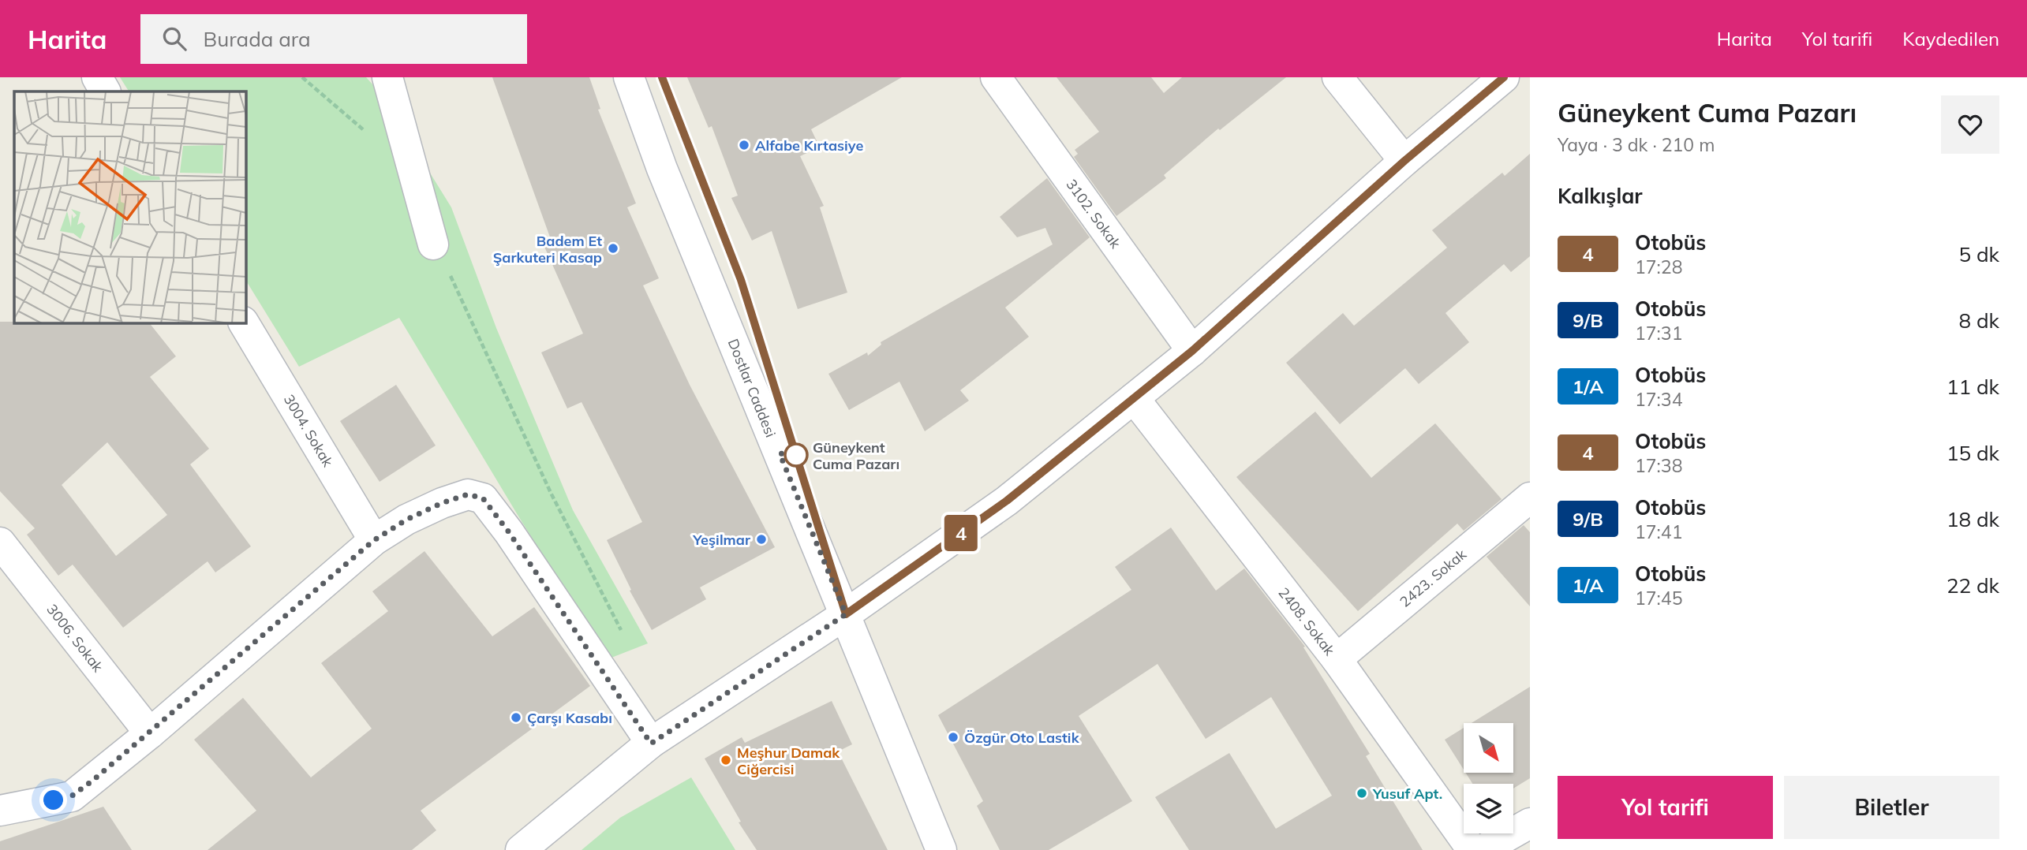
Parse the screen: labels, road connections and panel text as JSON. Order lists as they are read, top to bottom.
{
  "streets": {
    "street": [
      "3102. Sokak",
      "Dostlar Caddesi",
      "3004. Sokak",
      "2423. Sokak",
      "2408. Sokak",
      "3006. Sokak"
    ]
  },
  "crossings": [
    ["2423. Sokak", "2408. Sokak"]
  ],
  "places": [
    "Alfabe Kırtasiye",
    "Badem Et Şarkuteri Kasap",
    "Güneykent Cuma Pazarı",
    "Yeşilmar",
    "Çarşı Kasabı",
    "Özgür Oto Lastik",
    "Meşhur Damak Ciğercisi",
    "Yusuf Apt."
  ],
  "lines": ["bus line 4"],
  "north": "bottom right",
  "page": {
    "header": "Harita",
    "search": "Burada ara",
    "nav": ["Harita", "Yol tarifi", "Kaydedilen"],
    "on_map": "4",
    "heading": [
      ["Güneykent Cuma Pazarı", "Yaya · 3 dk · 210 m"],
      "Kalkışlar"
    ],
    "list": [
      {
        "mark": "4",
        "name": "Otobüs",
        "note": "17:28",
        "value": "5 dk"
      },
      {
        "mark": "9/B",
        "name": "Otobüs",
        "note": "17:31",
        "value": "8 dk"
      },
      {
        "mark": "1/A",
        "name": "Otobüs",
        "note": "17:34",
        "value": "11 dk"
      },
      {
        "mark": "4",
        "name": "Otobüs",
        "note": "17:38",
        "value": "15 dk"
      },
      {
        "mark": "9/B",
        "name": "Otobüs",
        "note": "17:41",
        "value": "18 dk"
      },
      {
        "mark": "1/A",
        "name": "Otobüs",
        "note": "17:45",
        "value": "22 dk"
      }
    ],
    "buttons": ["Yol tarifi", "Biletler"]
  }
}
